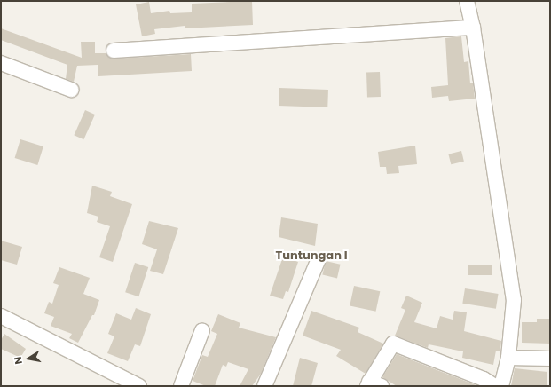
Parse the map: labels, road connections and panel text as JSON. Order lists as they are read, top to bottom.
{
  "districts": ["Tuntungan I"],
  "north": "left"
}
